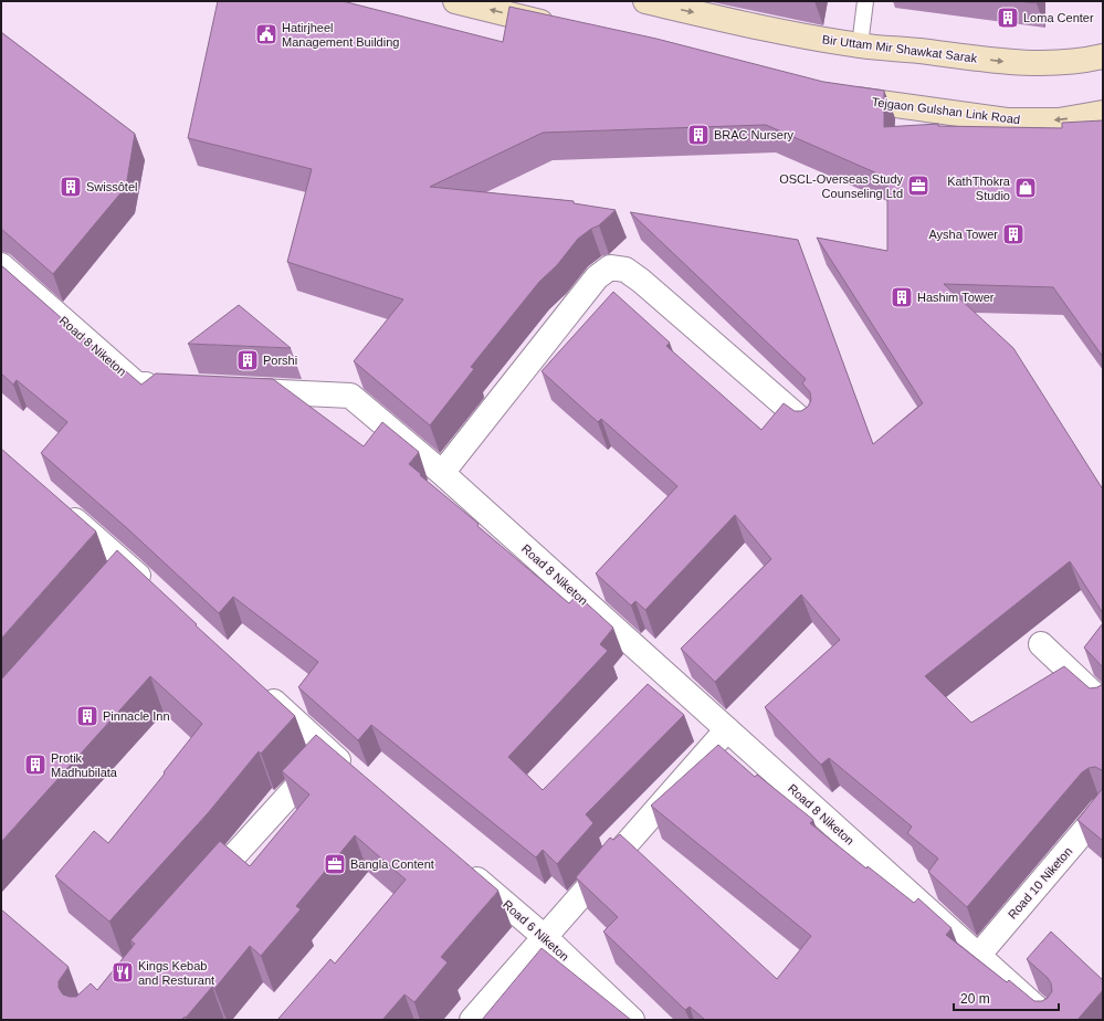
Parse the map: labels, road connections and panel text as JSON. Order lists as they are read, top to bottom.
{
  "streets": {
    "main road": ["Bir Uttam Mir Shawkat Sarak", "Tejgaon Gulshan Link Road"],
    "street": ["Road 8 Niketon", "Road 10 Niketon", "Road 6 Niketon"]
  },
  "crossings": [
    ["Road 8 Niketon", "Road 10 Niketon"]
  ],
  "one_way": ["Bir Uttam Mir Shawkat Sarak", "Tejgaon Gulshan Link Road"],
  "places": {
    "building": [
      "Loma Center",
      "BRAC Nursery",
      "Swissôtel",
      "Aysha Tower",
      "Hashim Tower",
      "Porshi",
      "Pinnacle Inn",
      "Protik Madhubilata"
    ],
    "public building": ["Hatirjheel Management Building"],
    "office": ["OSCL-Overseas Study Counseling Ltd", "Bangla Content"],
    "shop": ["KathThokra Studio"],
    "restaurant": ["Kings Kebab and Resturant"]
  },
  "scale_bar": "20 m"
}
